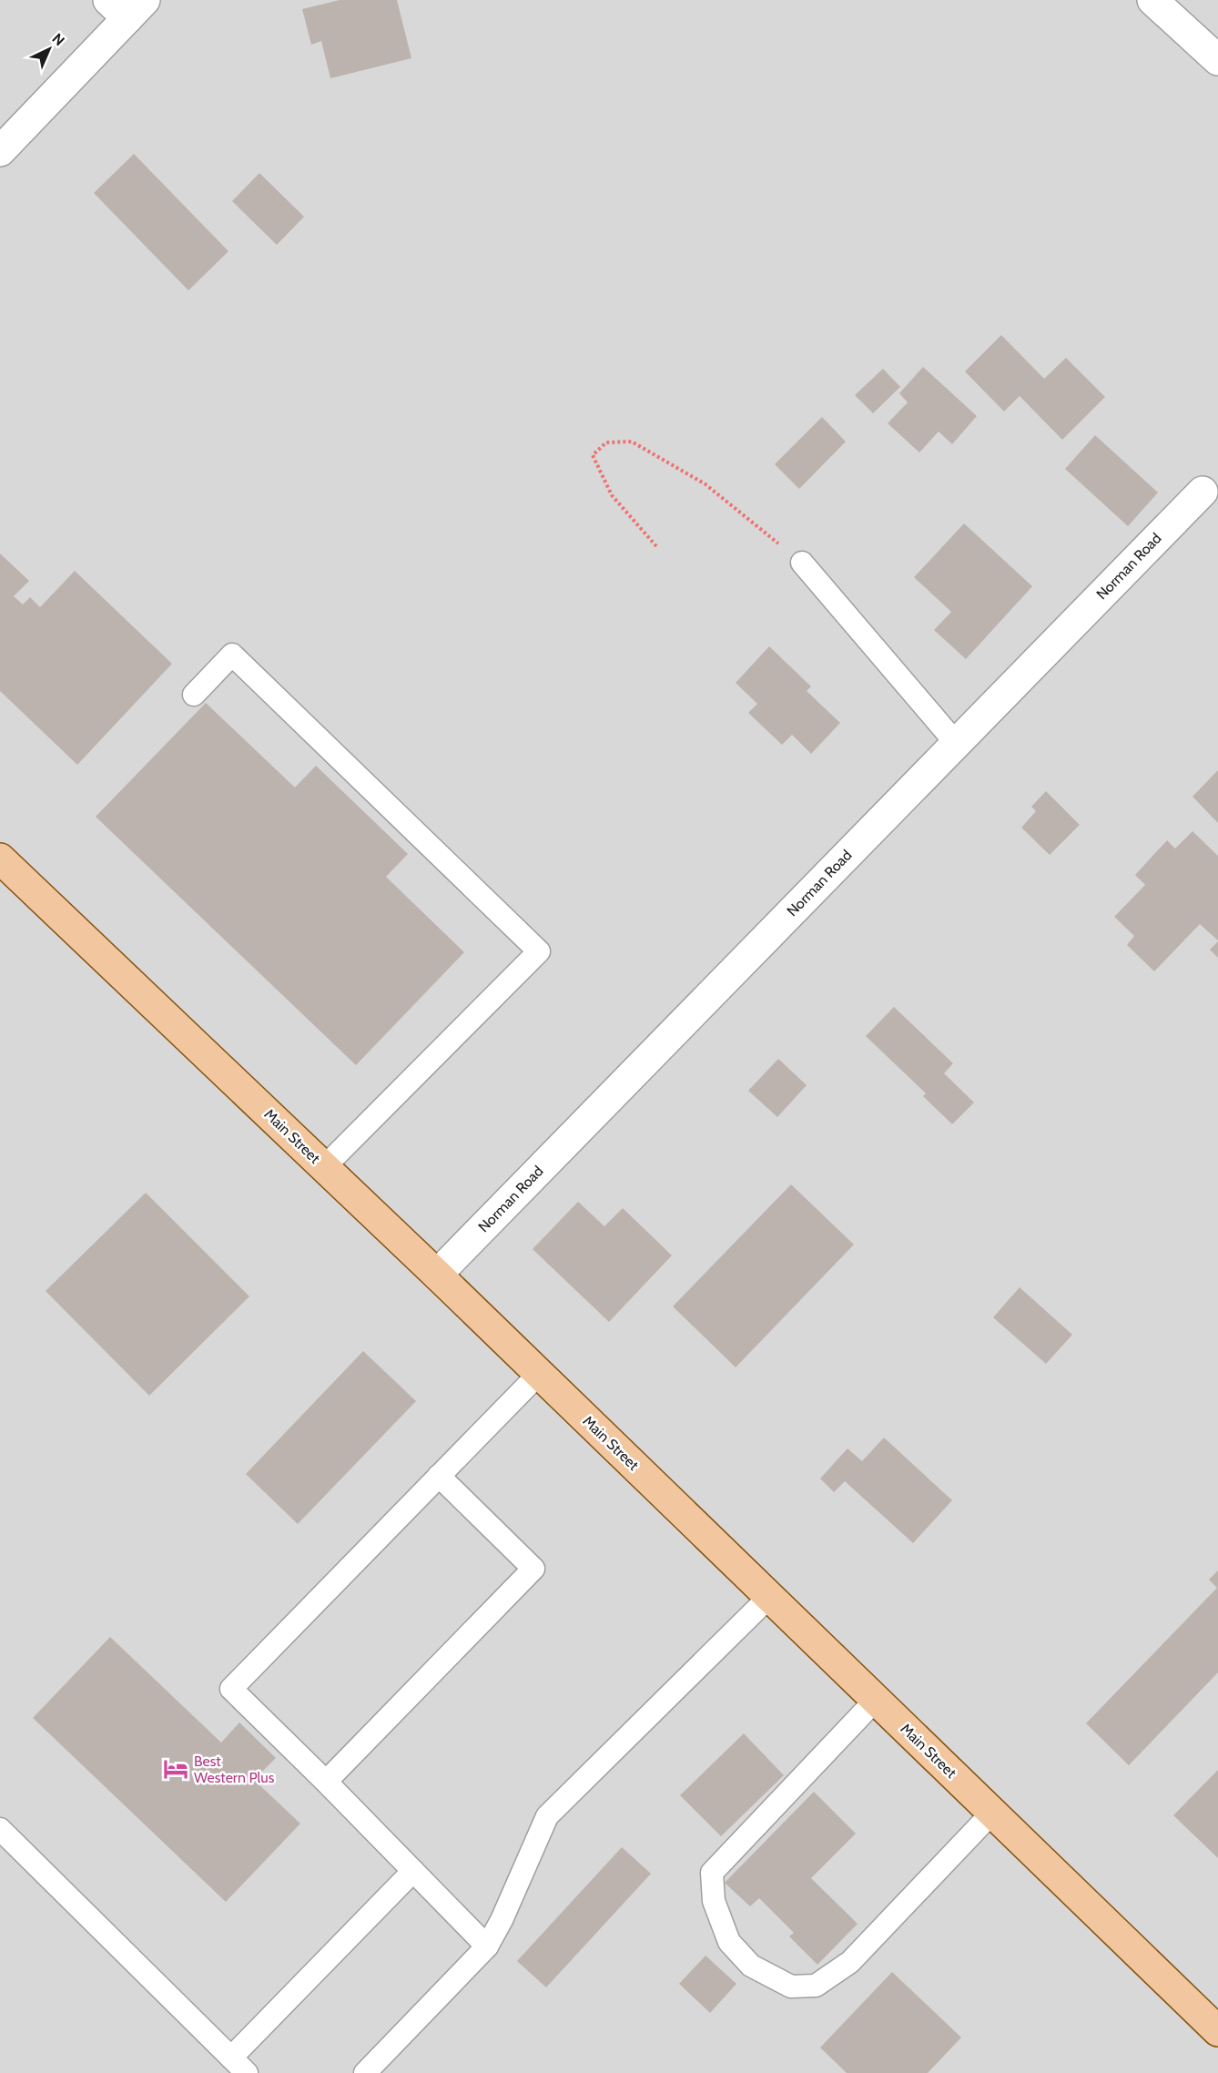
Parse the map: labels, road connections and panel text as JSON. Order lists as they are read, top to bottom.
{
  "streets": {
    "main road": ["Main Street"],
    "street": ["Norman Road"]
  },
  "crossings": [
    ["Norman Road", "Main Street"]
  ],
  "places": {
    "hotel": ["Best Western Plus"]
  },
  "north": "top right"
}
